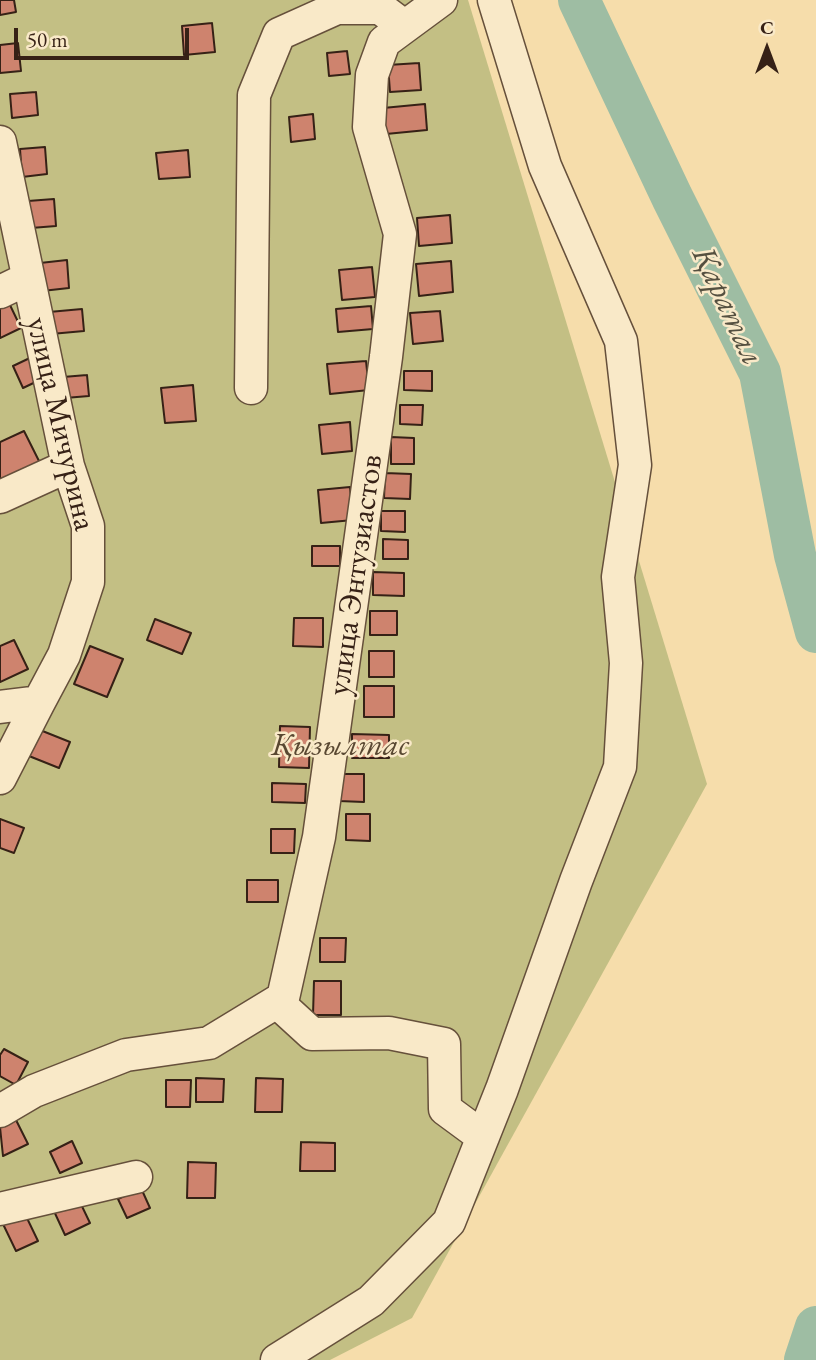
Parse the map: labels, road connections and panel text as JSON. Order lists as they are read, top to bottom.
{
  "streets": {
    "street": ["улица Мичурина", "улица Энтузиастов"]
  },
  "water": ["Қаратал"],
  "parks": ["Қызылтас"],
  "scale_bar": "50 m",
  "north": "top"
}
